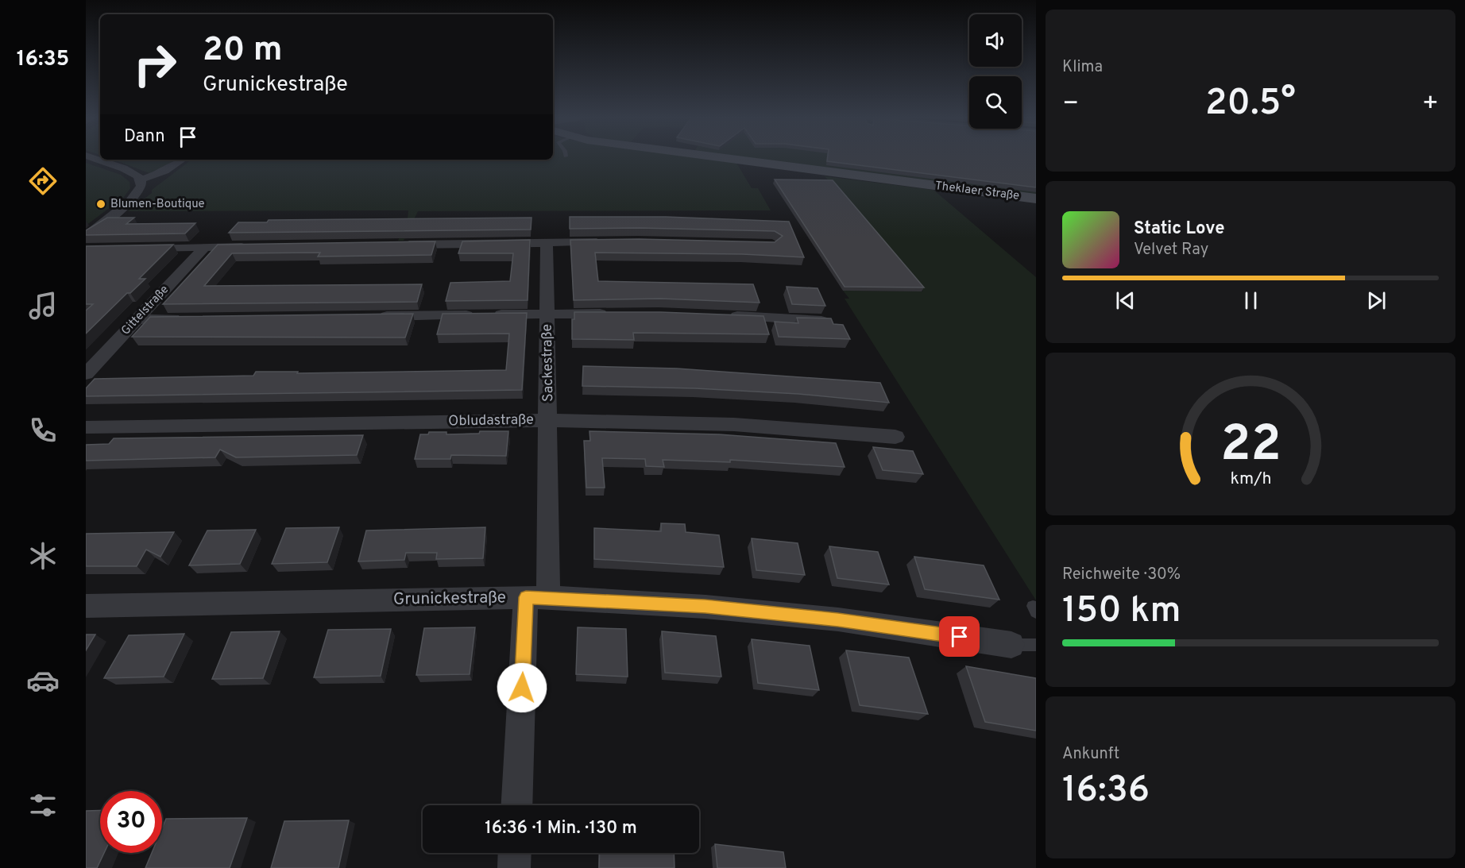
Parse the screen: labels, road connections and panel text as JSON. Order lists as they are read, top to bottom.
{
  "streets": {
    "main road": ["Theklaer Straße"],
    "street": [
      "Gittelstraße",
      "Sackestraße",
      "Obludastraße",
      "Grunickestraße"
    ]
  },
  "crossings": [
    ["Sackestraße", "Obludastraße"],
    ["Sackestraße", "Grunickestraße"]
  ],
  "places": ["Blumen-Boutique"],
  "page": {
    "tabs": "16:35",
    "tile": [
      "Klima",
      ["Reichweite · 30%", "150 km"],
      ["Ankunft", "16:36"]
    ],
    "turn": ["20 m", "Grunickestraße"],
    "heat": ["−", "20.5°", "+"],
    "then": "Dann",
    "song": ["Static Love", "Velvet Ray"],
    "limit": "30",
    "trip": "16:36 · 1 Min. · 130 m",
    "gauge": ["22", "km/h"]
  }
}
